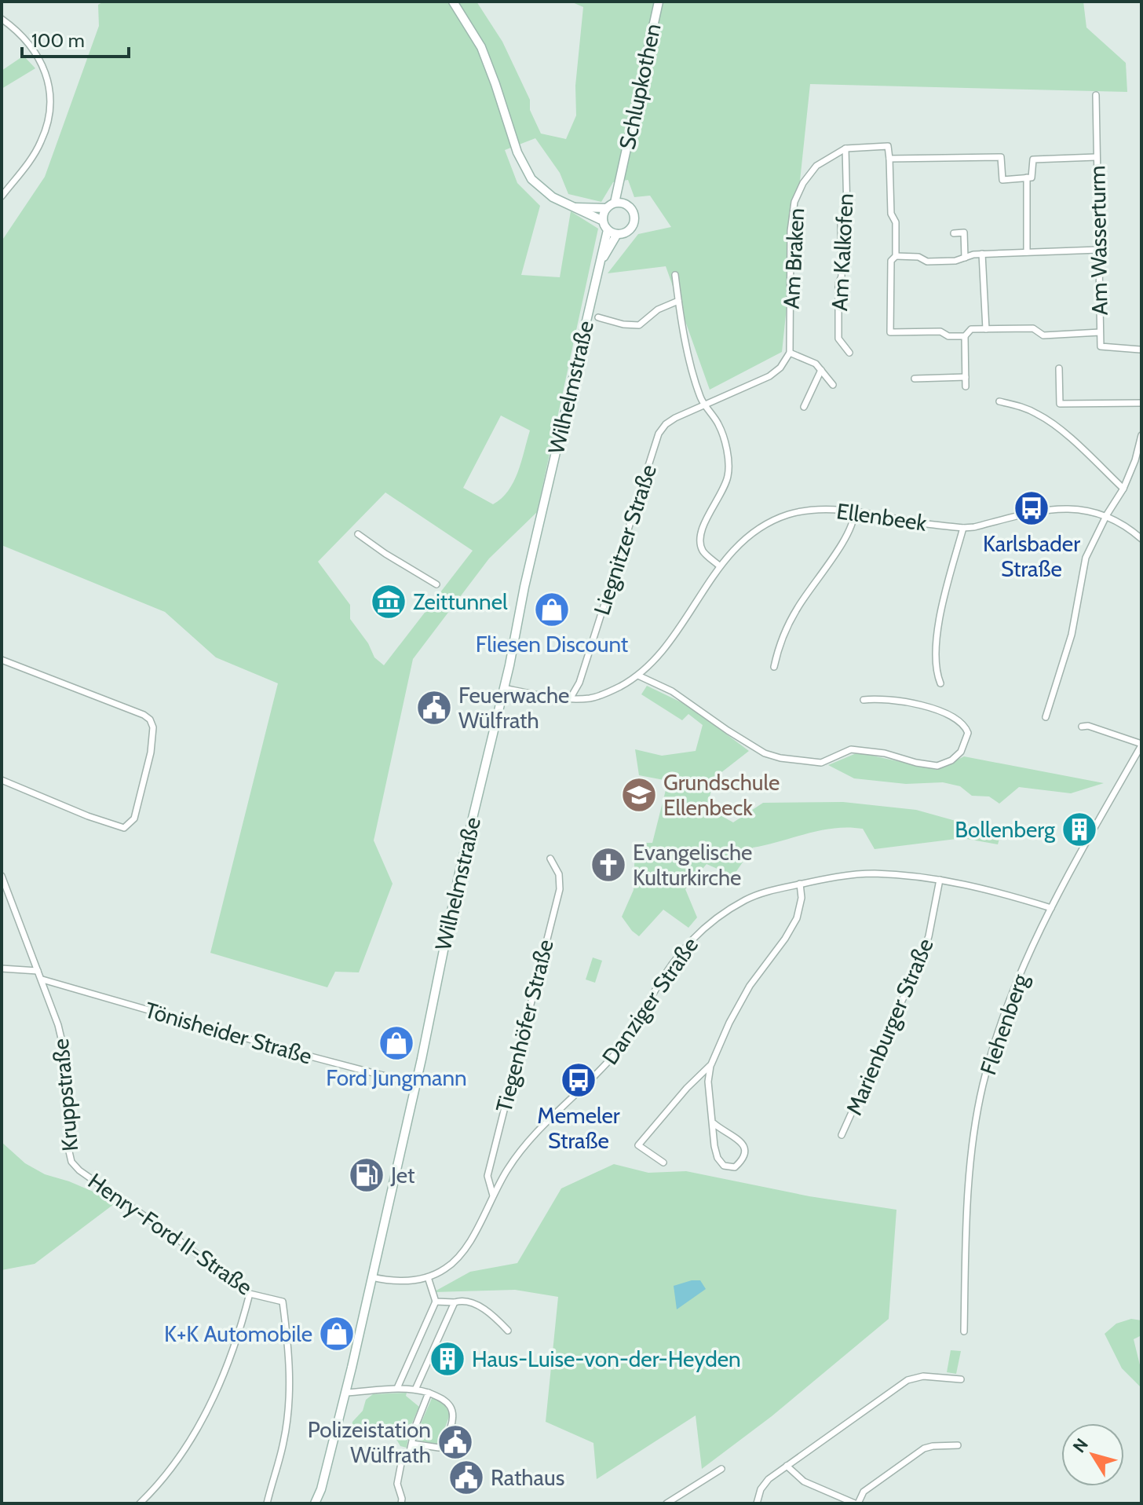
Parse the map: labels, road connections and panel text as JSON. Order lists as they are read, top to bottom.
{
  "streets": {
    "main road": ["Schlupkothen", "Wilhelmstraße"],
    "street": [
      "Am Wasserturm",
      "Am Kalkofen",
      "Am Braken",
      "Ellenbeek",
      "Liegnitzer Straße",
      "Danziger Straße",
      "Flehenberg",
      "Tiegenhöfer Straße",
      "Marienburger Straße",
      "Tönisheider Straße",
      "Kruppstraße",
      "Henry-Ford II-Straße"
    ]
  },
  "crossings": [
    ["Schlupkothen", "Wilhelmstraße"],
    ["Am Kalkofen", "Am Braken"],
    ["Wilhelmstraße", "Ellenbeek"],
    ["Wilhelmstraße", "Danziger Straße"],
    ["Wilhelmstraße", "Tönisheider Straße"],
    ["Ellenbeek", "Liegnitzer Straße"],
    ["Danziger Straße", "Flehenberg"],
    ["Danziger Straße", "Tiegenhöfer Straße"],
    ["Danziger Straße", "Marienburger Straße"],
    ["Tönisheider Straße", "Kruppstraße"],
    ["Kruppstraße", "Henry-Ford II-Straße"]
  ],
  "places": {
    "bus stop": ["Karlsbader Straße", "Memeler Straße"],
    "museum": ["Zeittunnel"],
    "shop": ["Fliesen Discount", "Ford Jungmann", "K+K Automobile"],
    "public building": ["Feuerwache Wülfrath", "Polizeistation Wülfrath", "Rathaus"],
    "school or university": ["Grundschule Ellenbeck"],
    "building": ["Bollenberg", "Haus-Luise-von-der-Heyden"],
    "church": ["Evangelische Kulturkirche"],
    "fuel station": ["Jet"]
  },
  "scale_bar": "100 m",
  "north": "top left"
}
